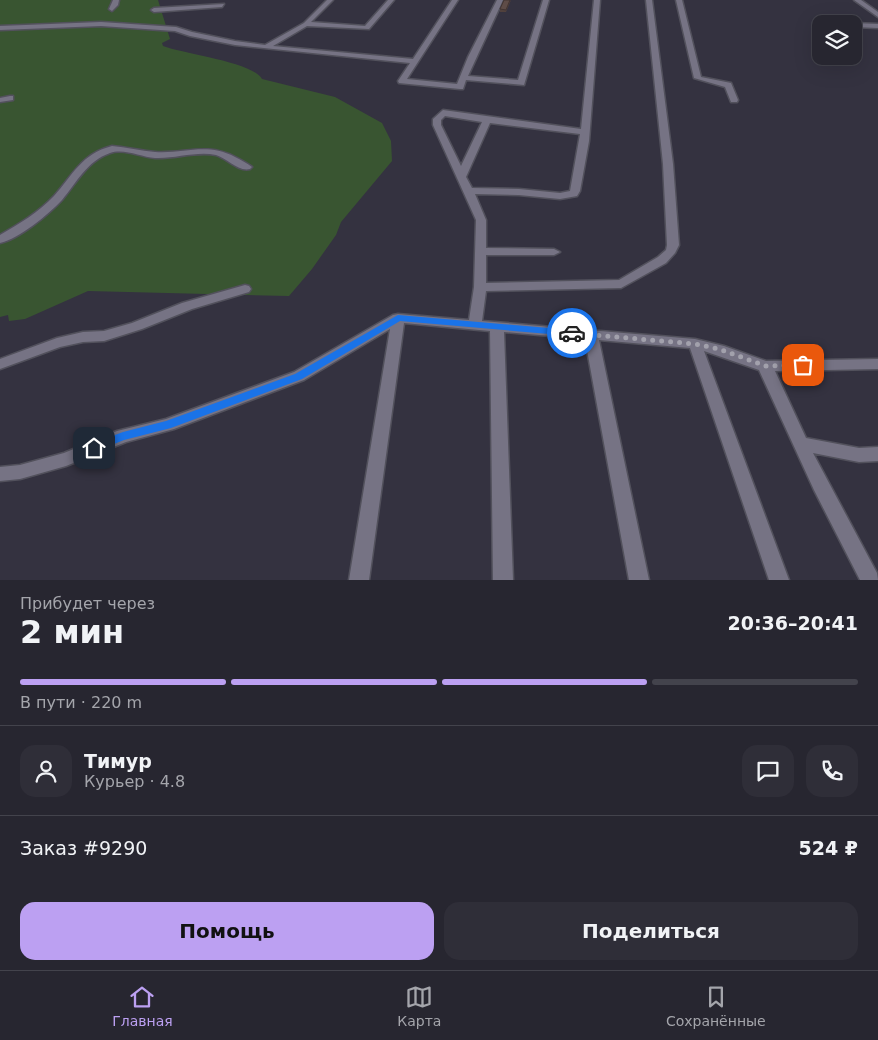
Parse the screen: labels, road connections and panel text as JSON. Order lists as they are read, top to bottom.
{
  "page": {
    "heading": ["2 мин", "Прибудет через", "20:36–20:41"],
    "panel": [
      "Тимур",
      "Курьер · 4.8",
      "Заказ #9290",
      "524 ₽"
    ],
    "bar": "В пути · 220 m",
    "buttons": ["Помощь", "Поделиться"],
    "tabs": ["Главная", "Карта", "Сохранённые"]
  }
}
